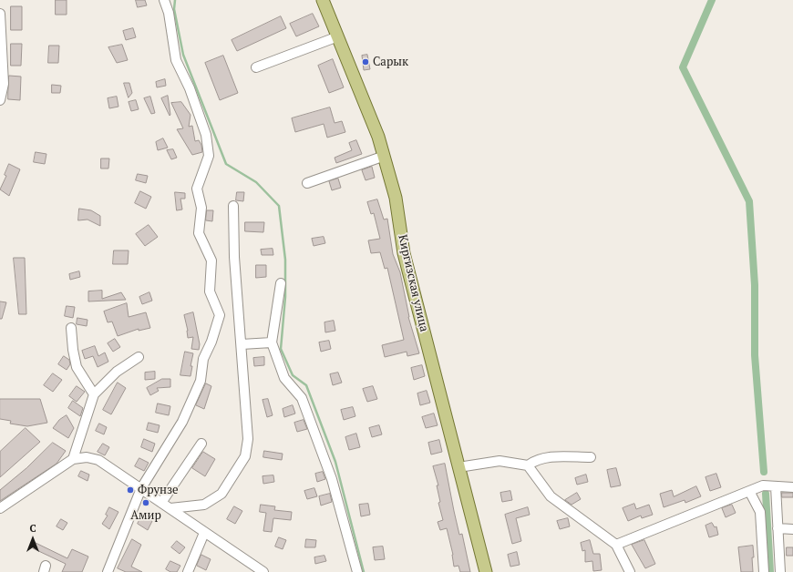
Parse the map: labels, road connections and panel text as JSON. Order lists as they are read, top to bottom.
{
  "streets": {
    "main road": ["Киргизская улица"]
  },
  "places": ["Сарык", "Фрунзе", "Амир"],
  "north": "top"
}
